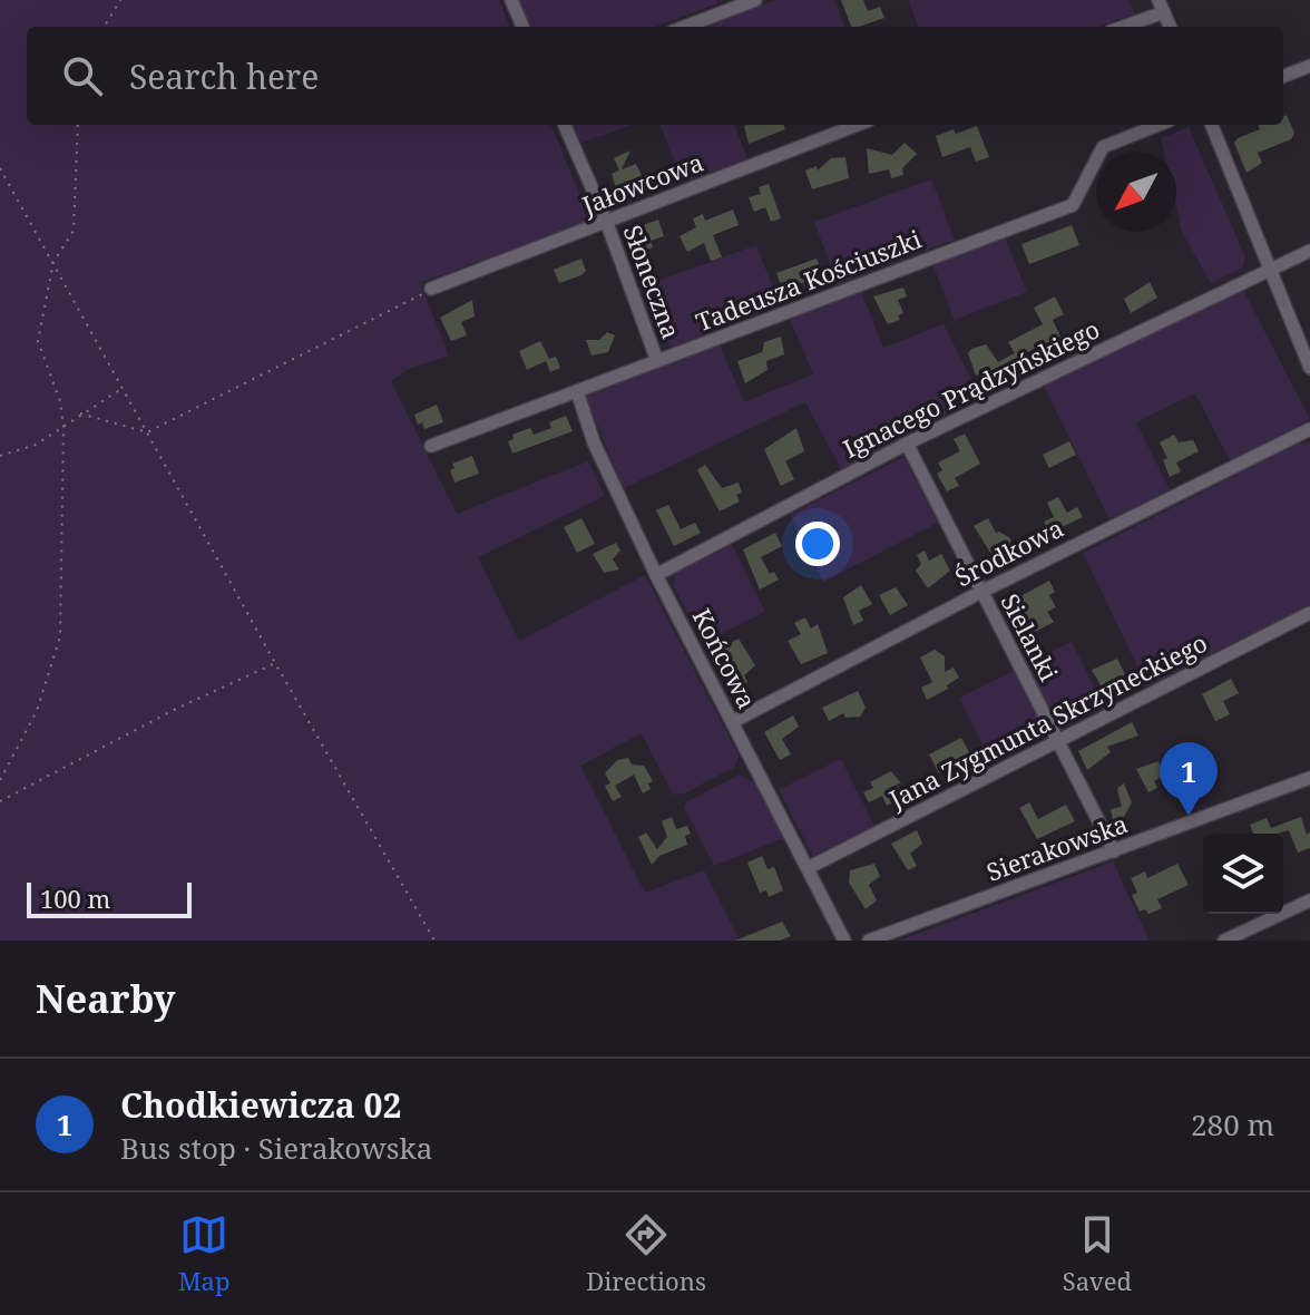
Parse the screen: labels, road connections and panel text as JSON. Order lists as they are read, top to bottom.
{
  "streets": {
    "street": [
      "Jałowcowa",
      "Tadeusza Kościuszki",
      "Słoneczna",
      "Ignacego Prądzyńskiego",
      "Środkowa",
      "Sielanki",
      "Końcowa",
      "Jana Zygmunta Skrzyneckiego",
      "Sierakowska"
    ]
  },
  "crossings": [
    ["Jałowcowa", "Słoneczna"],
    ["Tadeusza Kościuszki", "Słoneczna"],
    ["Tadeusza Kościuszki", "Końcowa"],
    ["Ignacego Prądzyńskiego", "Sielanki"],
    ["Ignacego Prądzyńskiego", "Końcowa"],
    ["Środkowa", "Sielanki"],
    ["Środkowa", "Końcowa"],
    ["Sielanki", "Jana Zygmunta Skrzyneckiego"],
    ["Sielanki", "Sierakowska"],
    ["Końcowa", "Jana Zygmunta Skrzyneckiego"]
  ],
  "scale_bar": "100 m",
  "north": "bottom left",
  "page": {
    "search": "Search here",
    "pins": "1",
    "scale": "100 m",
    "heading": "Nearby",
    "list": [
      {
        "mark": "1",
        "name": "Chodkiewicza 02",
        "note": "Bus stop · Sierakowska",
        "value": "280 m"
      }
    ],
    "nav": ["Map", "Directions", "Saved"]
  }
}
